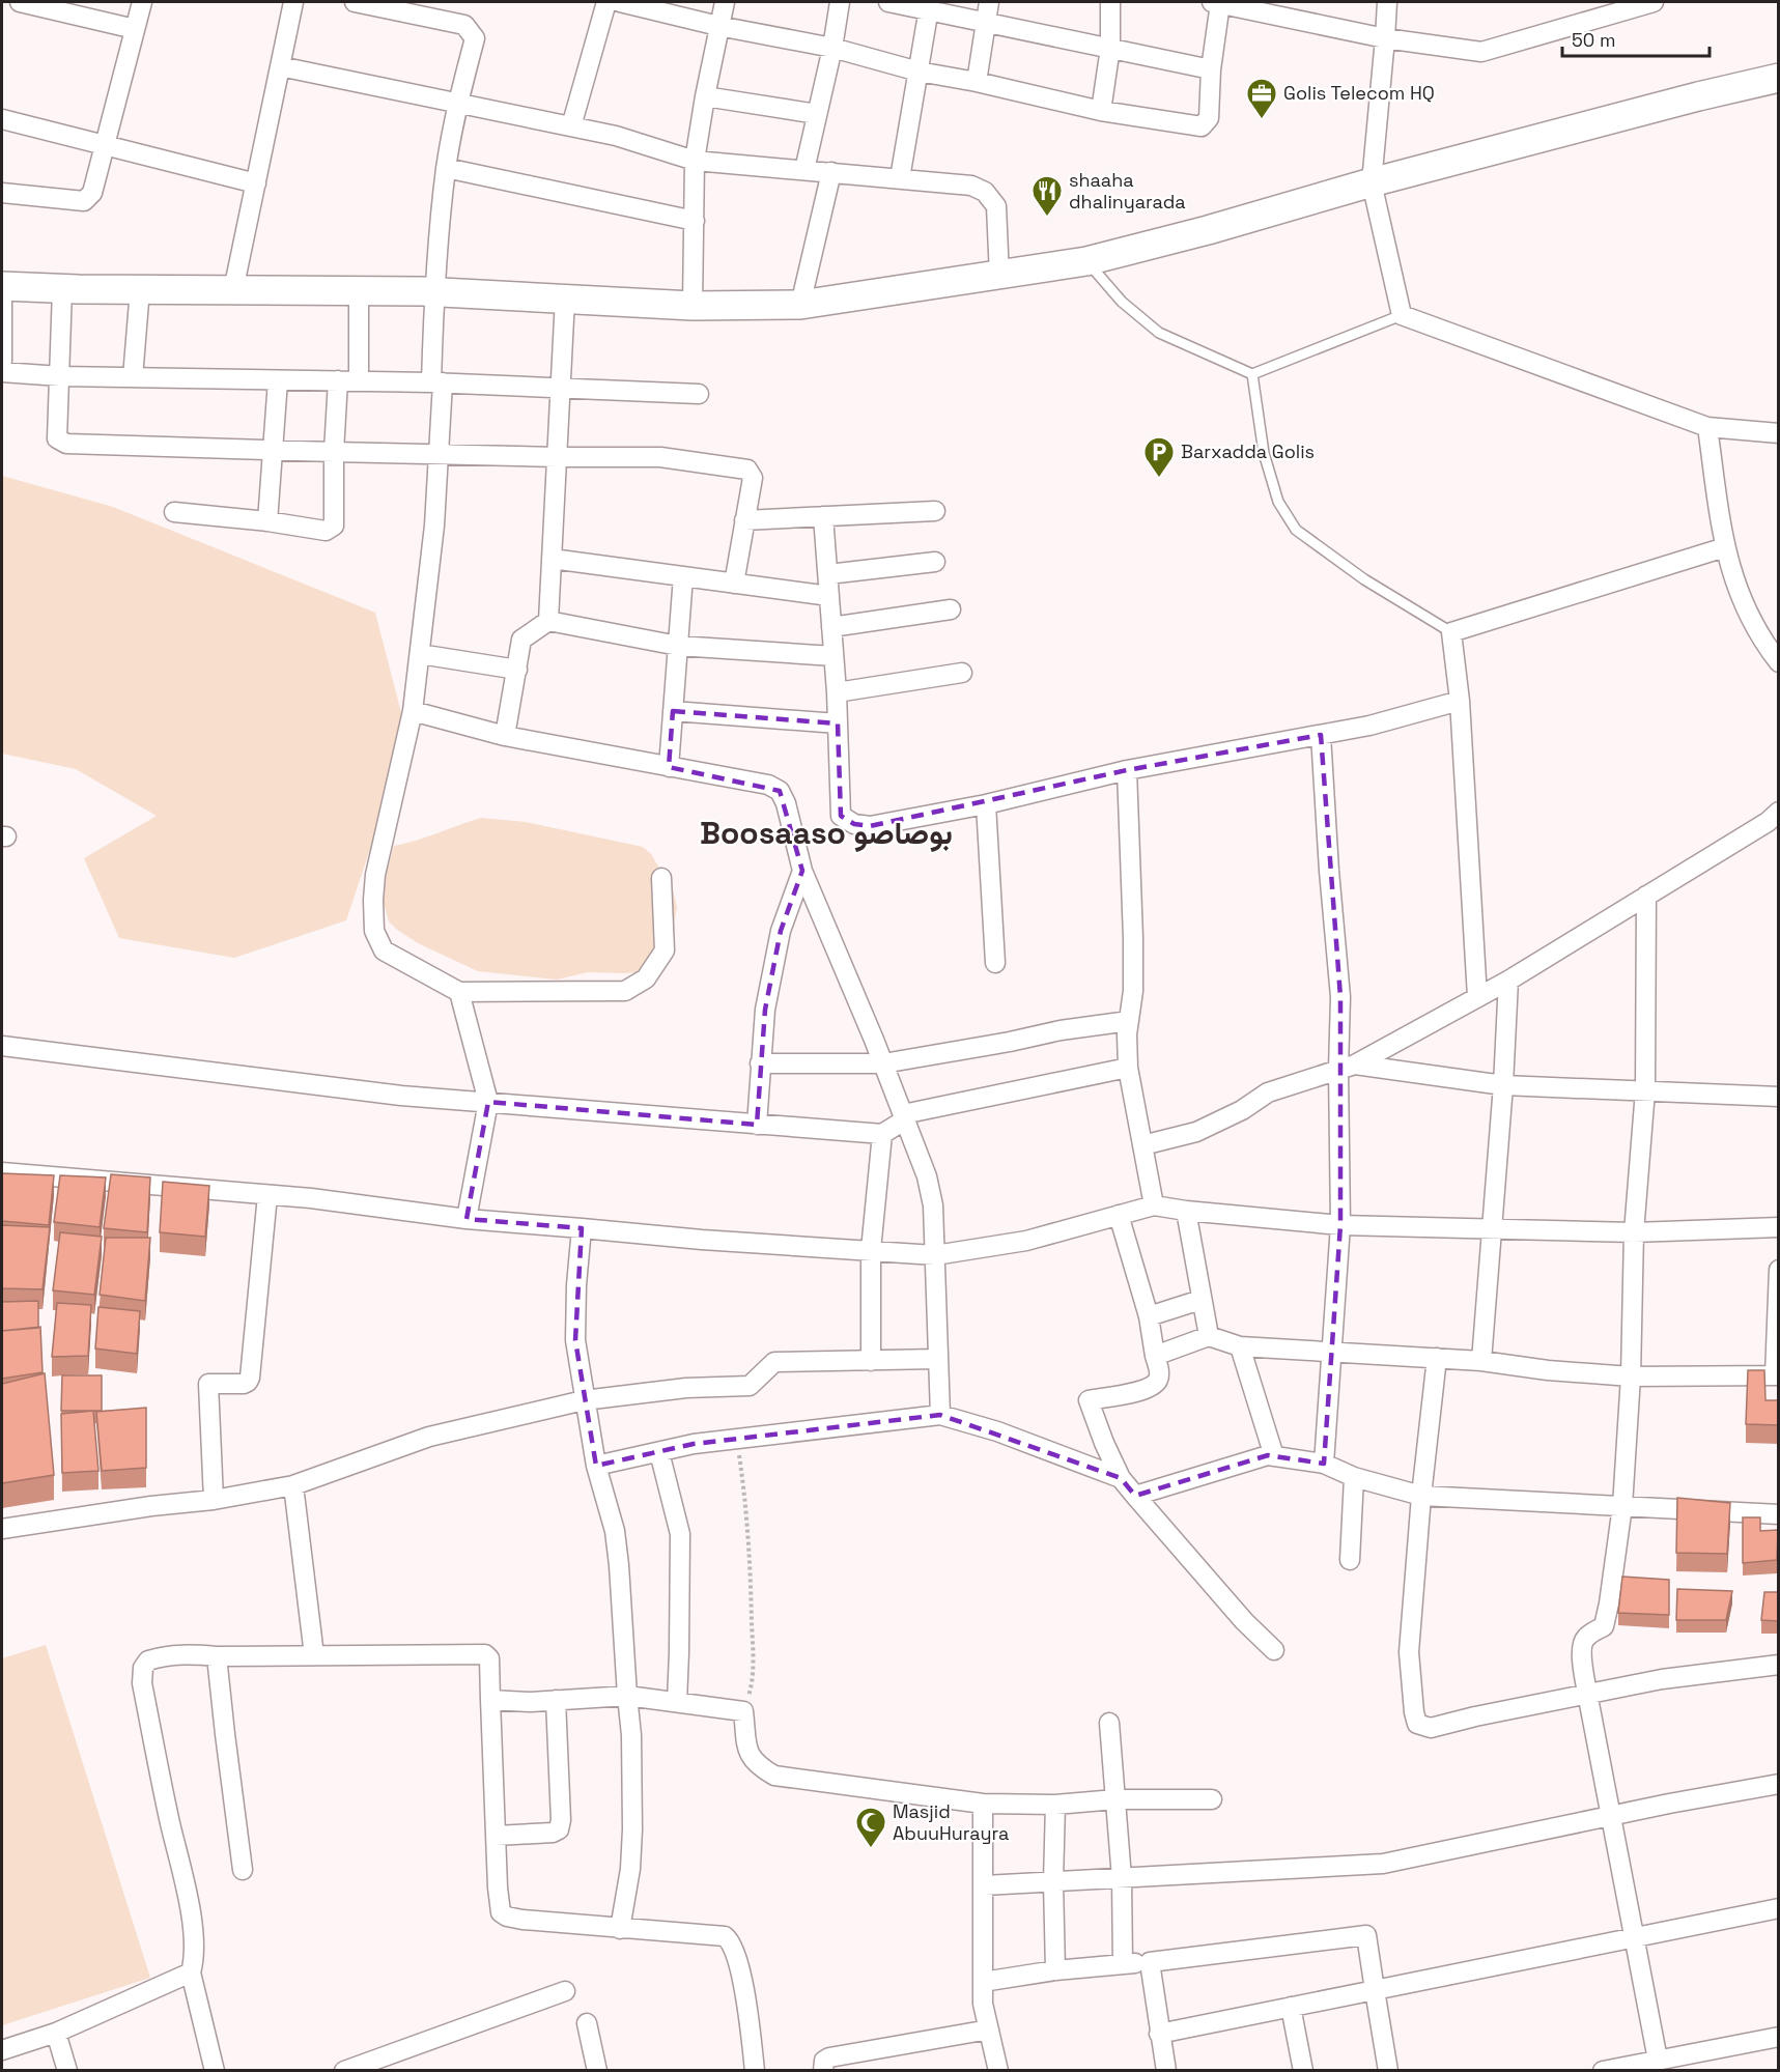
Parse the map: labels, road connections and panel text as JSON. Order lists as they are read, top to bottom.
{
  "districts": ["Boosaaso بوصاصو"],
  "places": {
    "office": ["Golis Telecom HQ"],
    "restaurant": ["shaaha dhalinyarada"],
    "parking": ["Barxadda Golis"],
    "mosque": ["Masjid AbuuHurayra"]
  },
  "scale_bar": "50 m"
}
